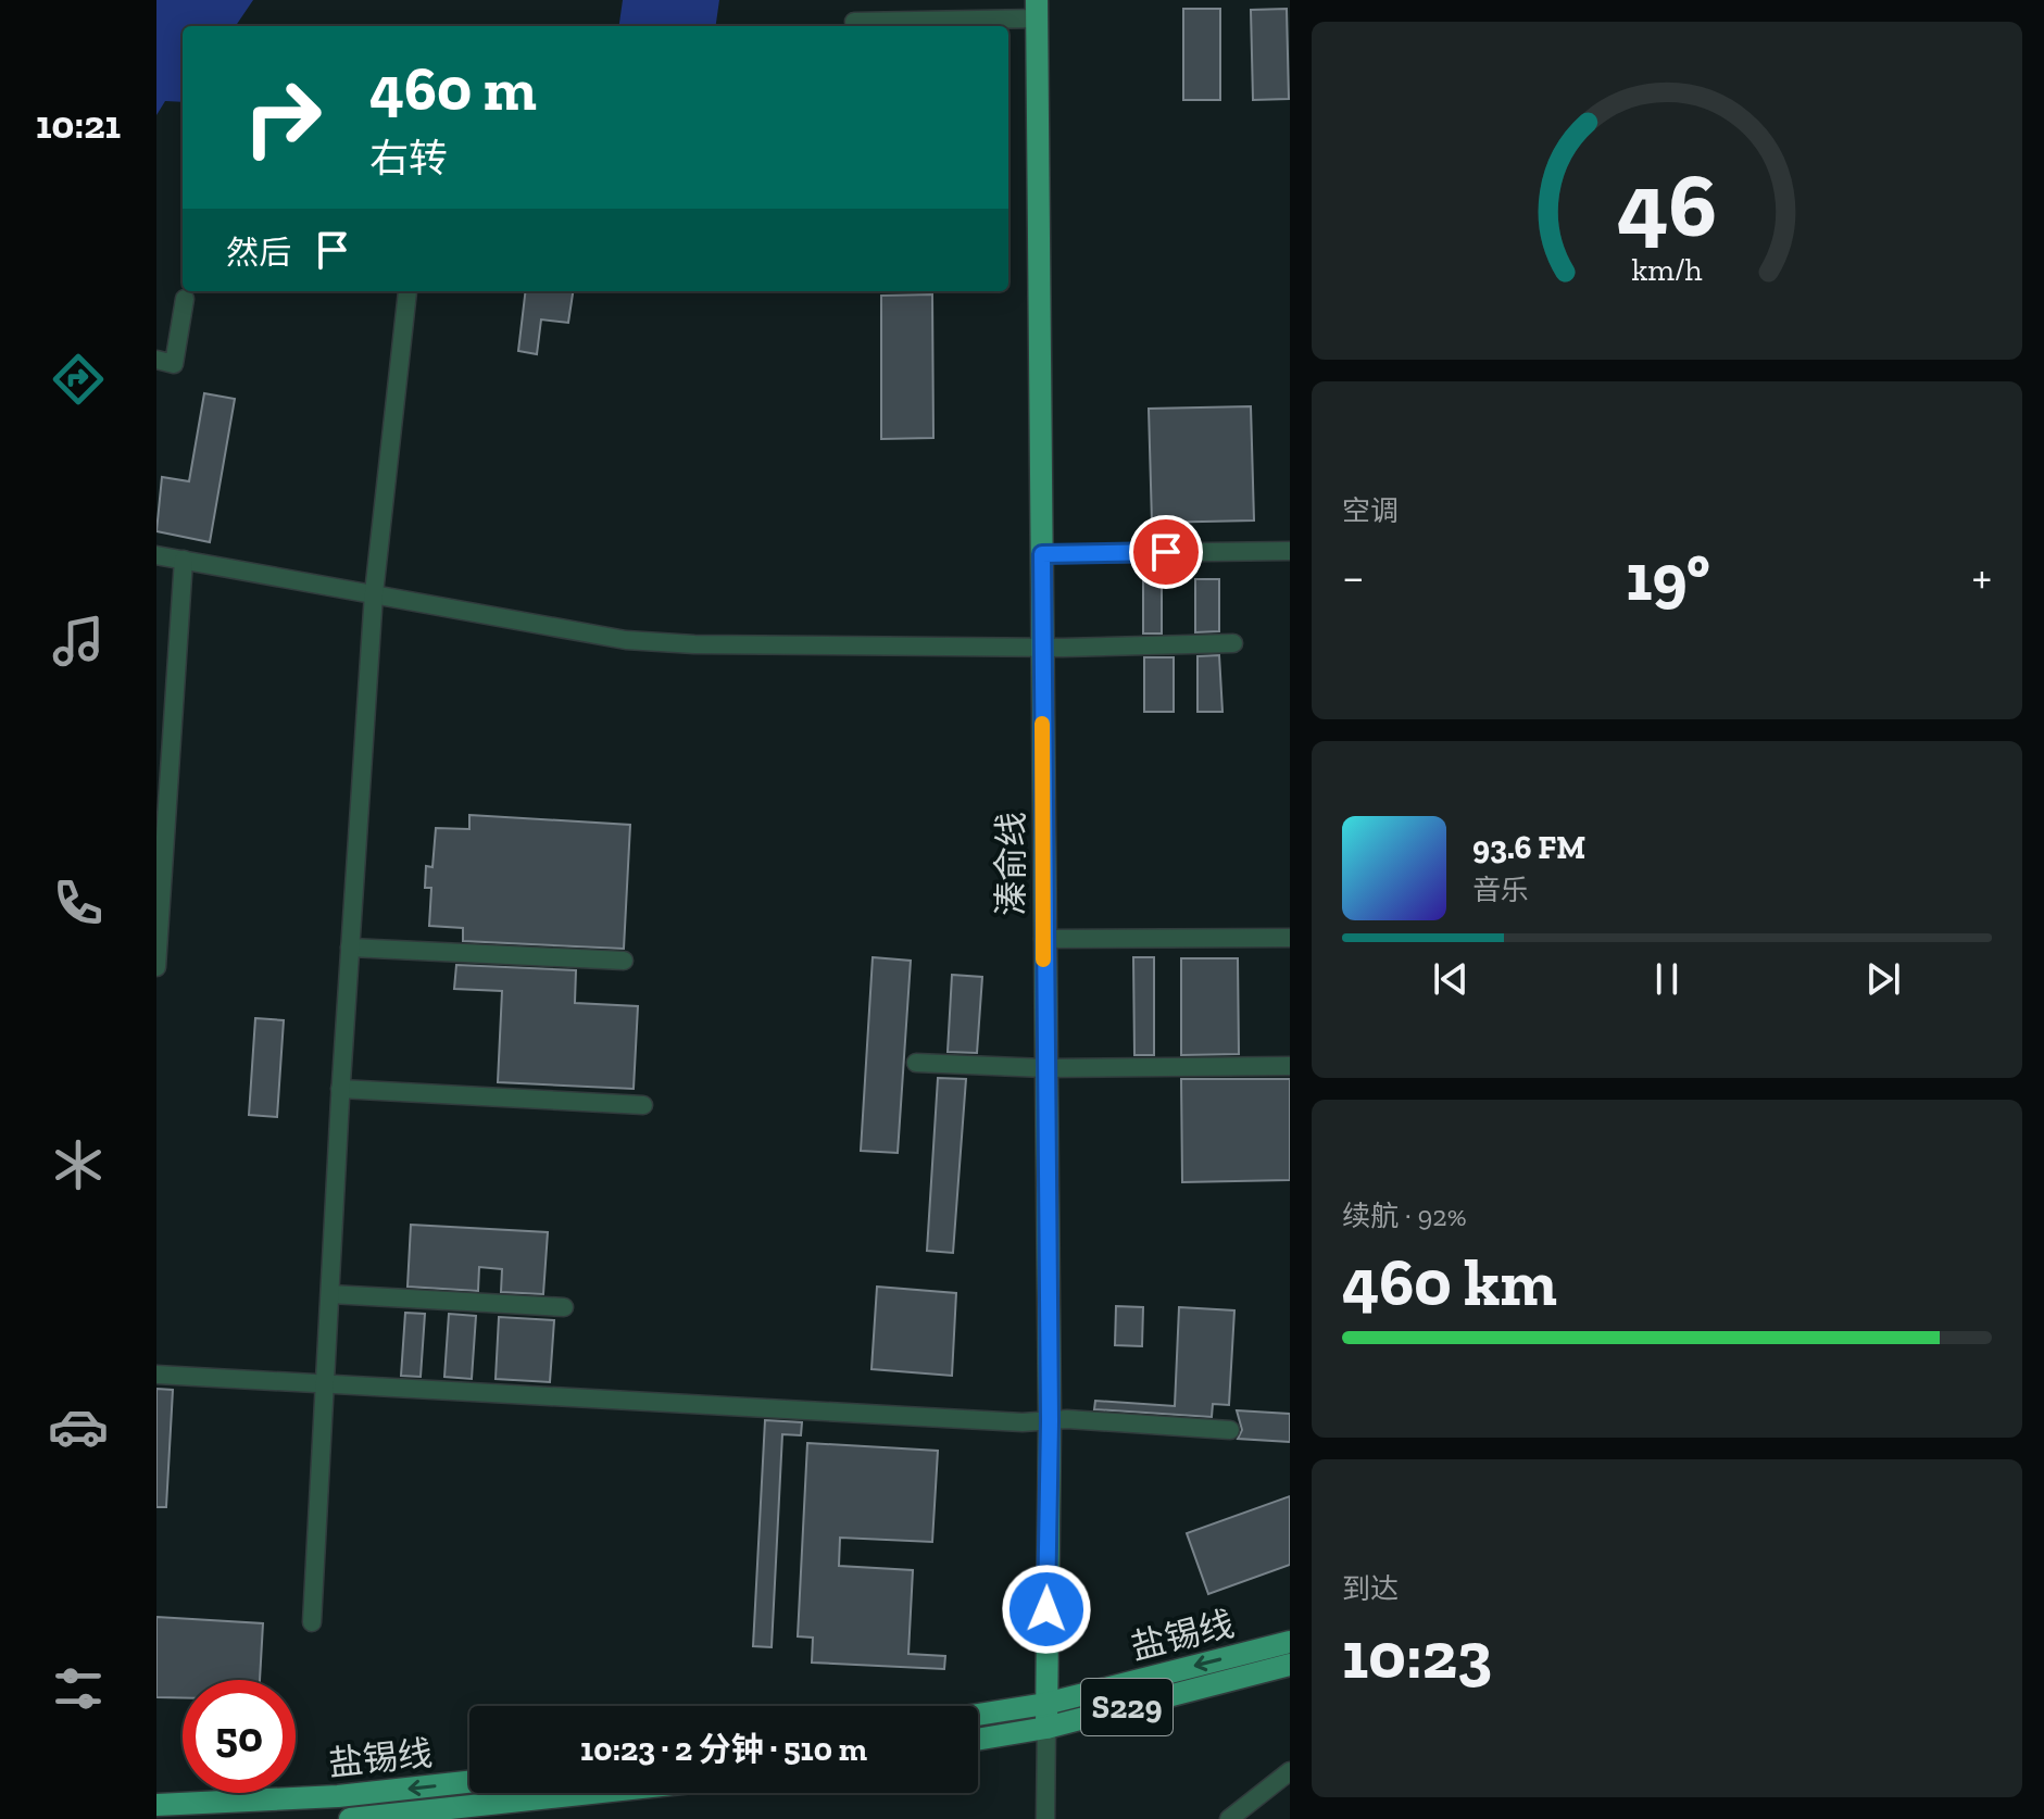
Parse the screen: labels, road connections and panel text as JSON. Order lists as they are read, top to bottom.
{
  "streets": {
    "main road": ["溱俞线", "盐锡线", "S229"]
  },
  "crossings": [
    ["溱俞线", "盐锡线"]
  ],
  "page": {
    "tabs": "10:21",
    "turn": ["460 m", "右转"],
    "then": "然后",
    "tile": [
      "空调",
      ["续航 · 92%", "460 km"],
      ["到达", "10:23"]
    ],
    "heat": ["−", "19°", "+"],
    "song": ["93.6 FM", "音乐"],
    "limit": "50",
    "trip": "10:23 · 2 分钟 · 510 m",
    "gauge": ["46", "km/h"]
  }
}
